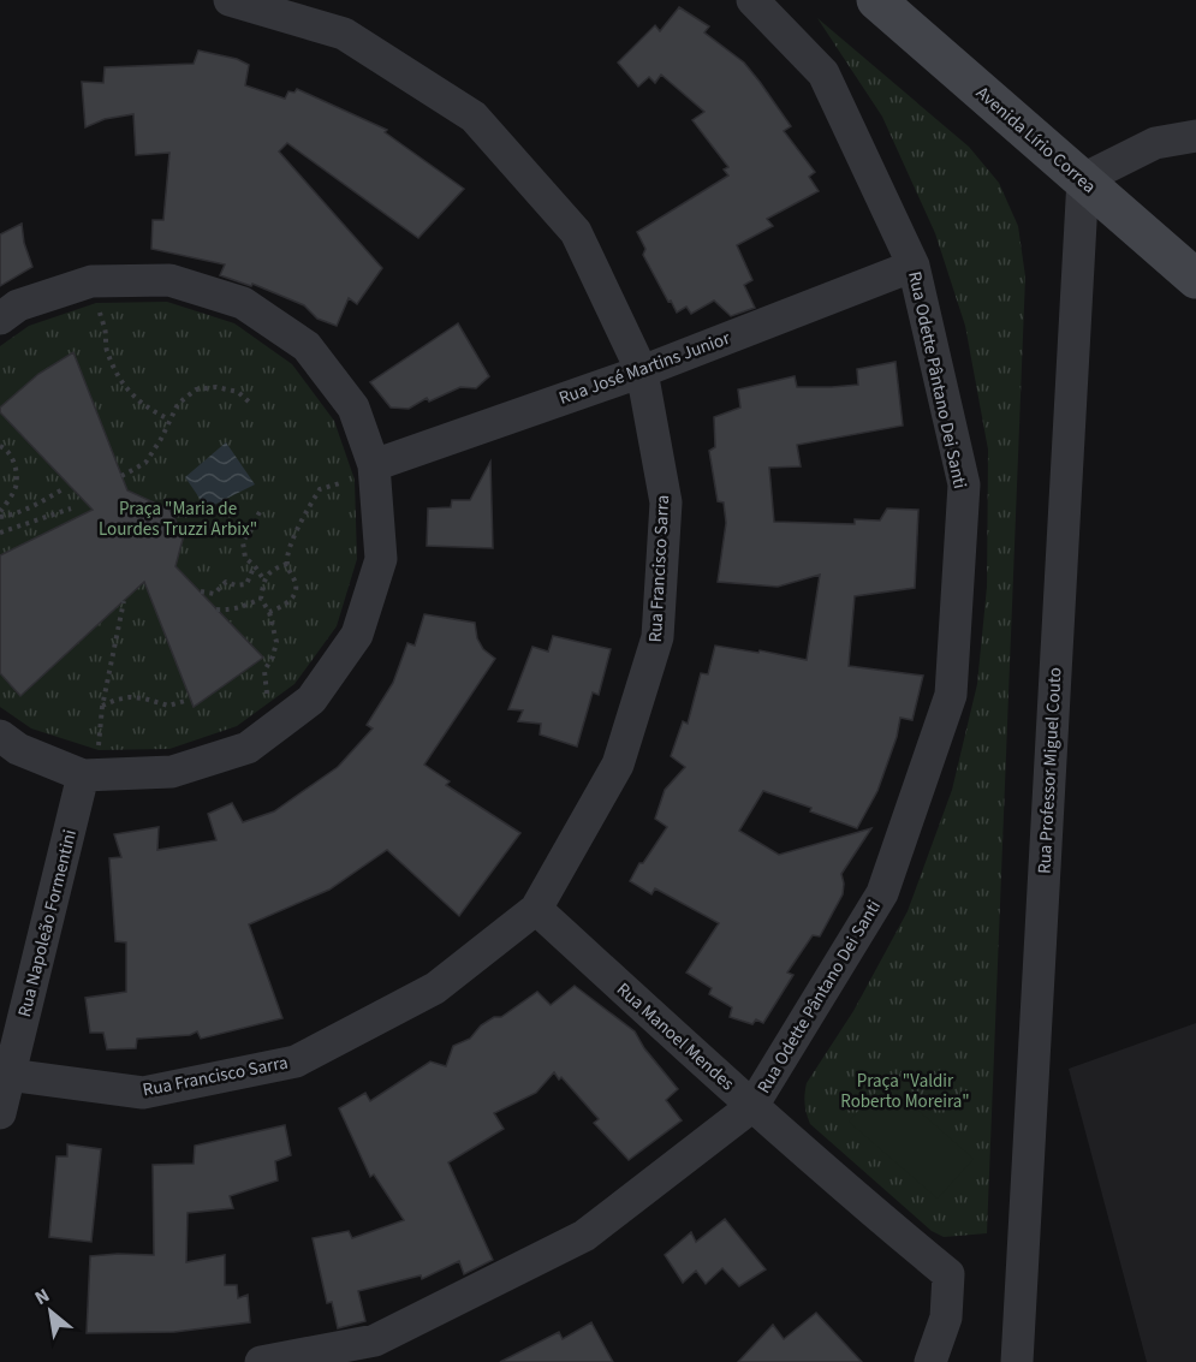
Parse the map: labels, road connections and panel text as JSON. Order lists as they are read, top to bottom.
{
  "streets": {
    "main road": ["Avenida Lírio Correa"],
    "street": [
      "Rua José Martins Junior",
      "Rua Odette Pântano Dei Santi",
      "Rua Francisco Sarra",
      "Rua Professor Miguel Couto",
      "Rua Napoleão Formentini",
      "Rua Manoel Mendes"
    ]
  },
  "crossings": [
    ["Avenida Lírio Correa", "Rua Professor Miguel Couto"],
    ["Rua José Martins Junior", "Rua Odette Pântano Dei Santi"],
    ["Rua José Martins Junior", "Rua Francisco Sarra"],
    ["Rua Odette Pântano Dei Santi", "Rua Manoel Mendes"],
    ["Rua Francisco Sarra", "Rua Napoleão Formentini"],
    ["Rua Francisco Sarra", "Rua Manoel Mendes"]
  ],
  "parks": ["Praça \"Maria de Lourdes Truzzi Arbix\"", "Praça \"Valdir Roberto Moreira\""],
  "north": "top left"
}
